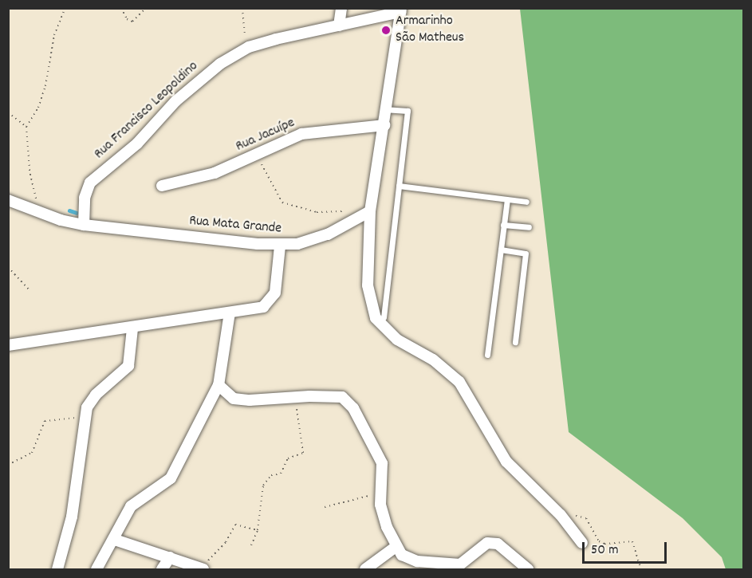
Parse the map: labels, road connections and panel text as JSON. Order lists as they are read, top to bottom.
{
  "streets": {
    "street": ["Rua Francisco Leopoldino", "Rua Jacuípe", "Rua Mata Grande"]
  },
  "crossings": [
    ["Rua Francisco Leopoldino", "Rua Mata Grande"]
  ],
  "places": ["Armarinho São Matheus"],
  "scale_bar": "50 m"
}
